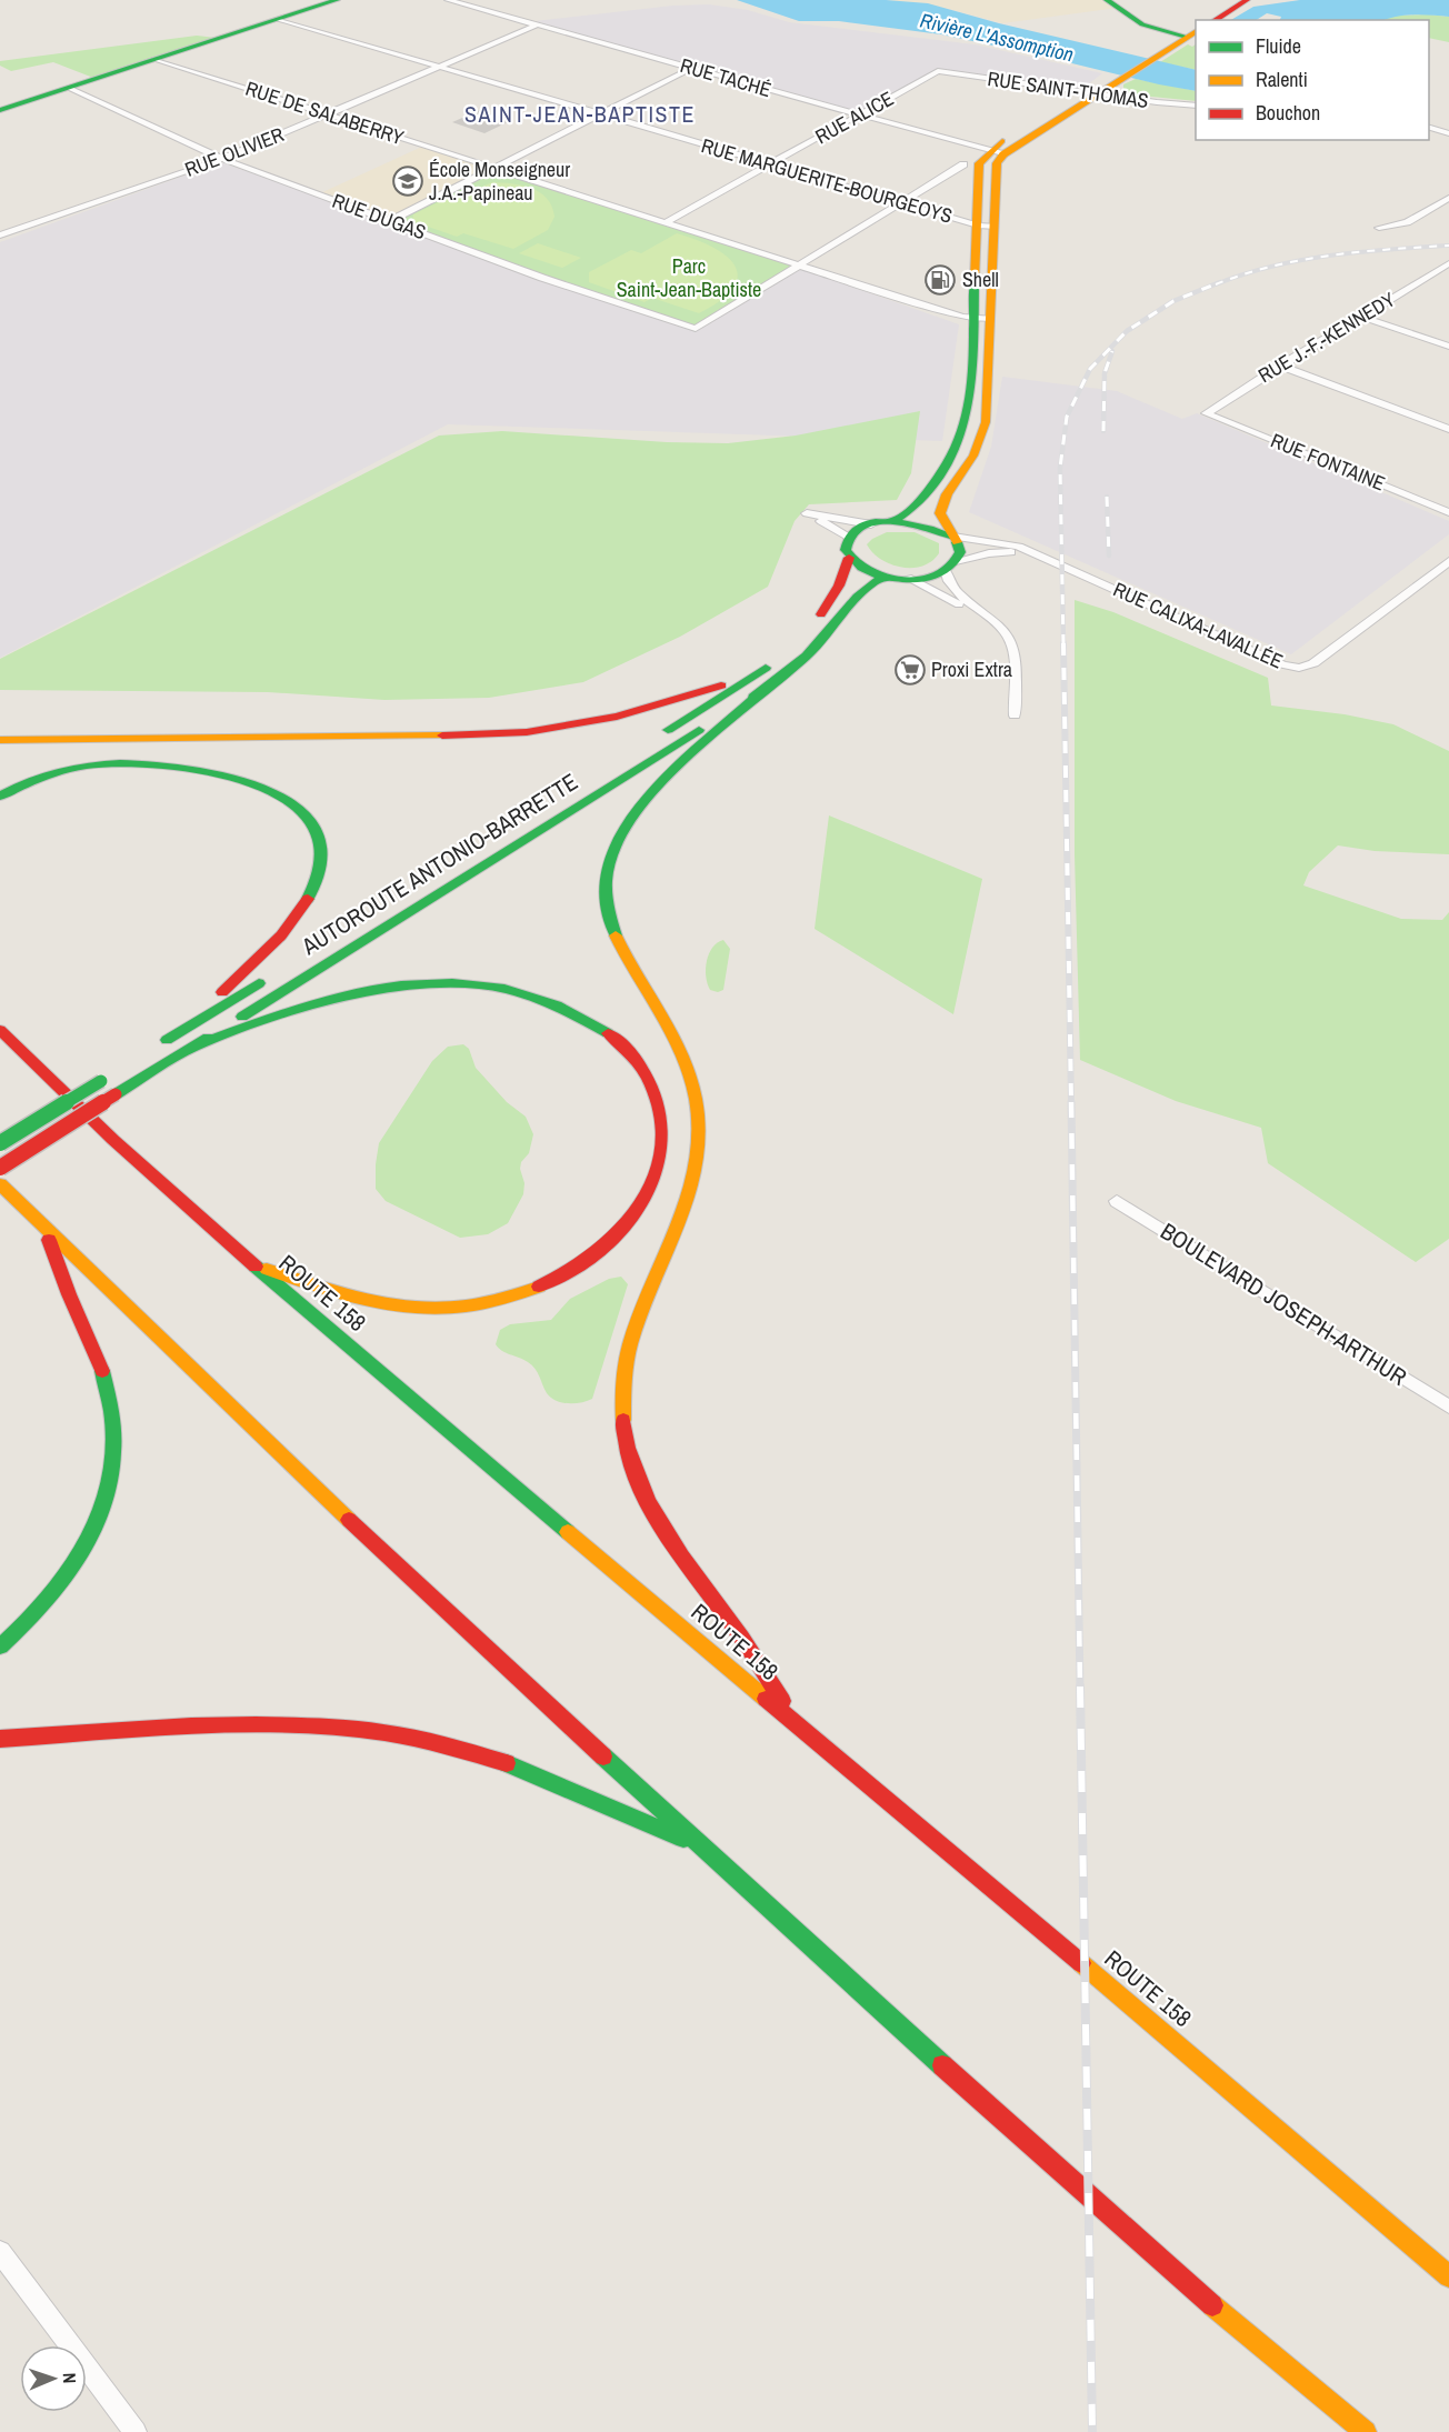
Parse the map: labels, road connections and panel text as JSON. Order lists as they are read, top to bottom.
{
  "streets": {
    "main road": ["AUTOROUTE ANTONIO-BARRETTE", "ROUTE 158"],
    "street": [
      "RUE TACHÉ",
      "RUE SAINT-THOMAS",
      "RUE DE SALABERRY",
      "RUE ALICE",
      "RUE OLIVIER",
      "RUE MARGUERITE-BOURGEOYS",
      "RUE DUGAS",
      "RUE J.-F.-KENNEDY",
      "RUE FONTAINE",
      "RUE CALIXA-LAVALLÉE",
      "BOULEVARD JOSEPH-ARTHUR"
    ]
  },
  "crossings": [
    ["RUE TACHÉ", "RUE ALICE"],
    ["RUE TACHÉ", "RUE OLIVIER"],
    ["RUE SAINT-THOMAS", "RUE ALICE"],
    ["RUE DE SALABERRY", "RUE ALICE"],
    ["RUE DE SALABERRY", "RUE OLIVIER"],
    ["RUE DE SALABERRY", "RUE DUGAS"],
    ["RUE ALICE", "RUE MARGUERITE-BOURGEOYS"],
    ["RUE OLIVIER", "RUE MARGUERITE-BOURGEOYS"],
    ["RUE OLIVIER", "RUE DUGAS"],
    ["RUE J.-F.-KENNEDY", "RUE FONTAINE"]
  ],
  "districts": ["SAINT-JEAN-BAPTISTE"],
  "water": ["Rivière L'Assomption"],
  "parks": ["Parc Saint-Jean-Baptiste"],
  "places": {
    "school or university": ["École Monseigneur J.A.-Papineau"],
    "fuel station": ["Shell"],
    "supermarket": ["Proxi Extra"]
  },
  "legend": ["Fluide", "Ralenti", "Bouchon"],
  "north": "right"
}
